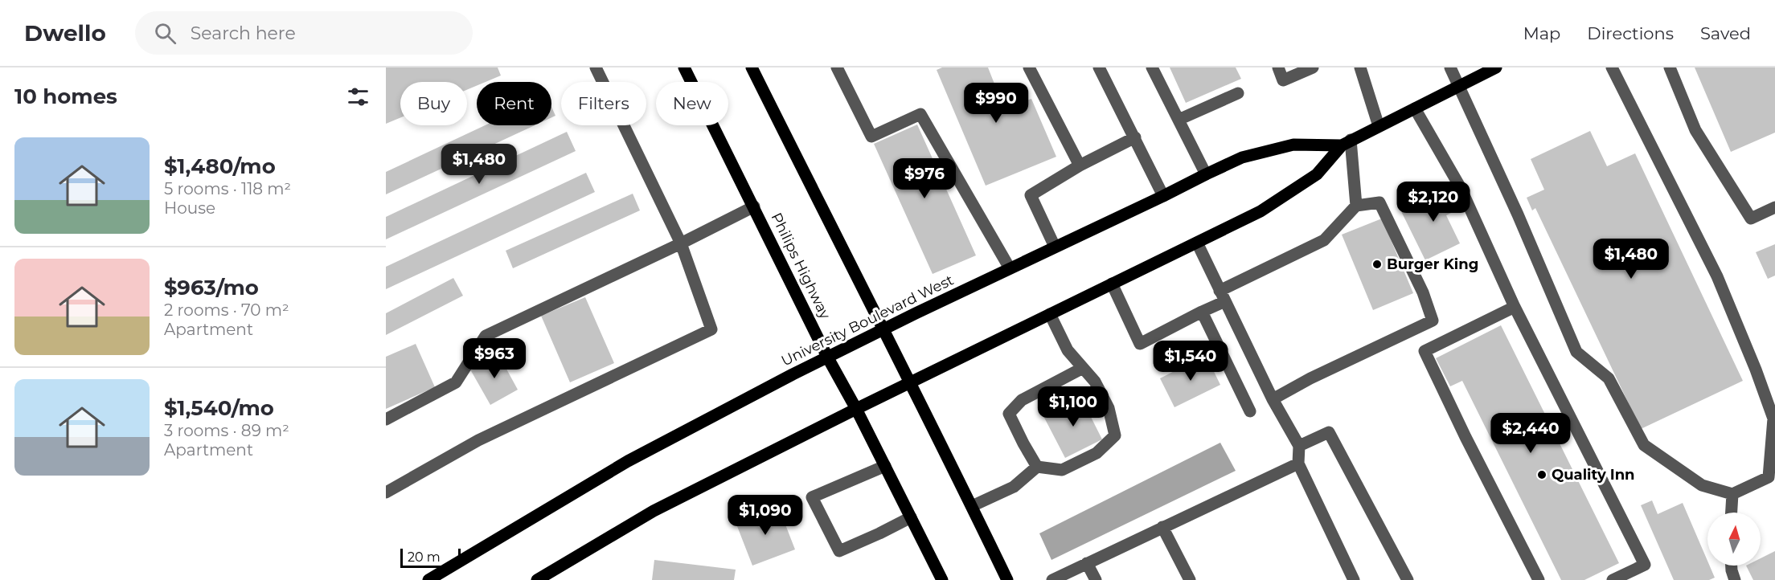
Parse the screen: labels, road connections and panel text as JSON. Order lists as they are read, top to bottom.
{
  "streets": {
    "main road": ["Philips Highway", "University Boulevard West"]
  },
  "crossings": [
    ["Philips Highway", "University Boulevard West"]
  ],
  "places": ["Burger King", "Quality Inn"],
  "scale_bar": "20 m",
  "north": "top",
  "page": {
    "header": "Dwello",
    "search": "Search here",
    "nav": ["Map", "Directions", "Saved"],
    "heading": "10 homes",
    "chip": [
      "Buy",
      "Rent",
      "Filters",
      "New"
    ],
    "price": [
      "$990",
      "$1,480",
      "$976",
      "$2,120",
      "$1,480",
      "$963",
      "$1,540",
      "$1,100",
      "$2,440",
      "$1,090"
    ],
    "list": [
      {
        "name": "$1,480/mo",
        "note": "5 rooms · 118 m² · House"
      },
      {
        "name": "$963/mo",
        "note": "2 rooms · 70 m² · Apartment"
      },
      {
        "name": "$1,540/mo",
        "note": "3 rooms · 89 m² · Apartment"
      }
    ],
    "scale": "20 m"
  }
}
